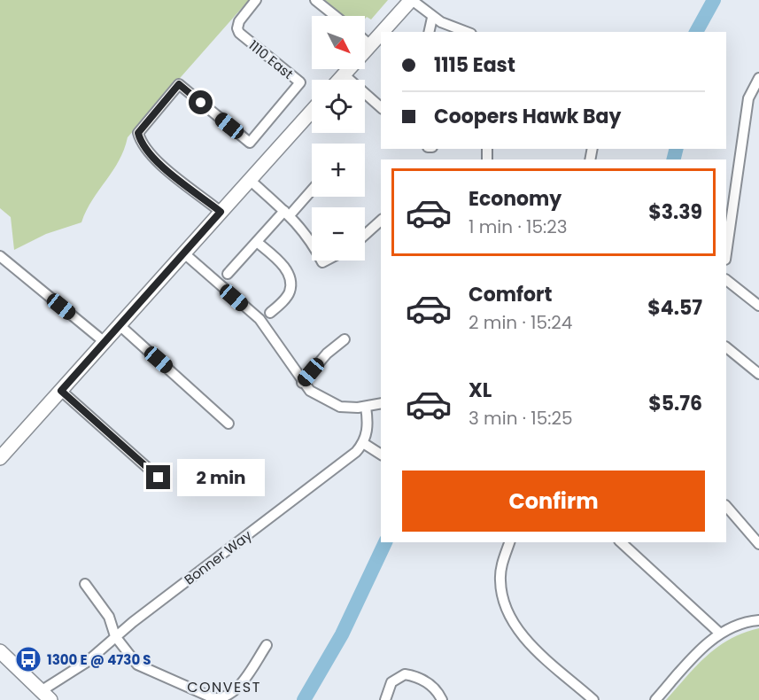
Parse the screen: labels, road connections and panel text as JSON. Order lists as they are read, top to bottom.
{
  "streets": {
    "street": ["1110 East", "Bonner Way"]
  },
  "districts": ["CONVEST"],
  "places": {
    "bus stop": ["1300 E @ 4730 S"]
  },
  "north": "bottom right",
  "page": {
    "map_buttons": ["+", "−"],
    "banner": ["1115 East", "Coopers Hawk Bay"],
    "list": [
      {
        "name": "Economy",
        "note": "1 min · 15:23",
        "value": "$3.39"
      },
      {
        "name": "Comfort",
        "note": "2 min · 15:24",
        "value": "$4.57"
      },
      {
        "name": "XL",
        "note": "3 min · 15:25",
        "value": "$5.76"
      }
    ],
    "bubble": "2 min",
    "buttons": "Confirm"
  }
}
